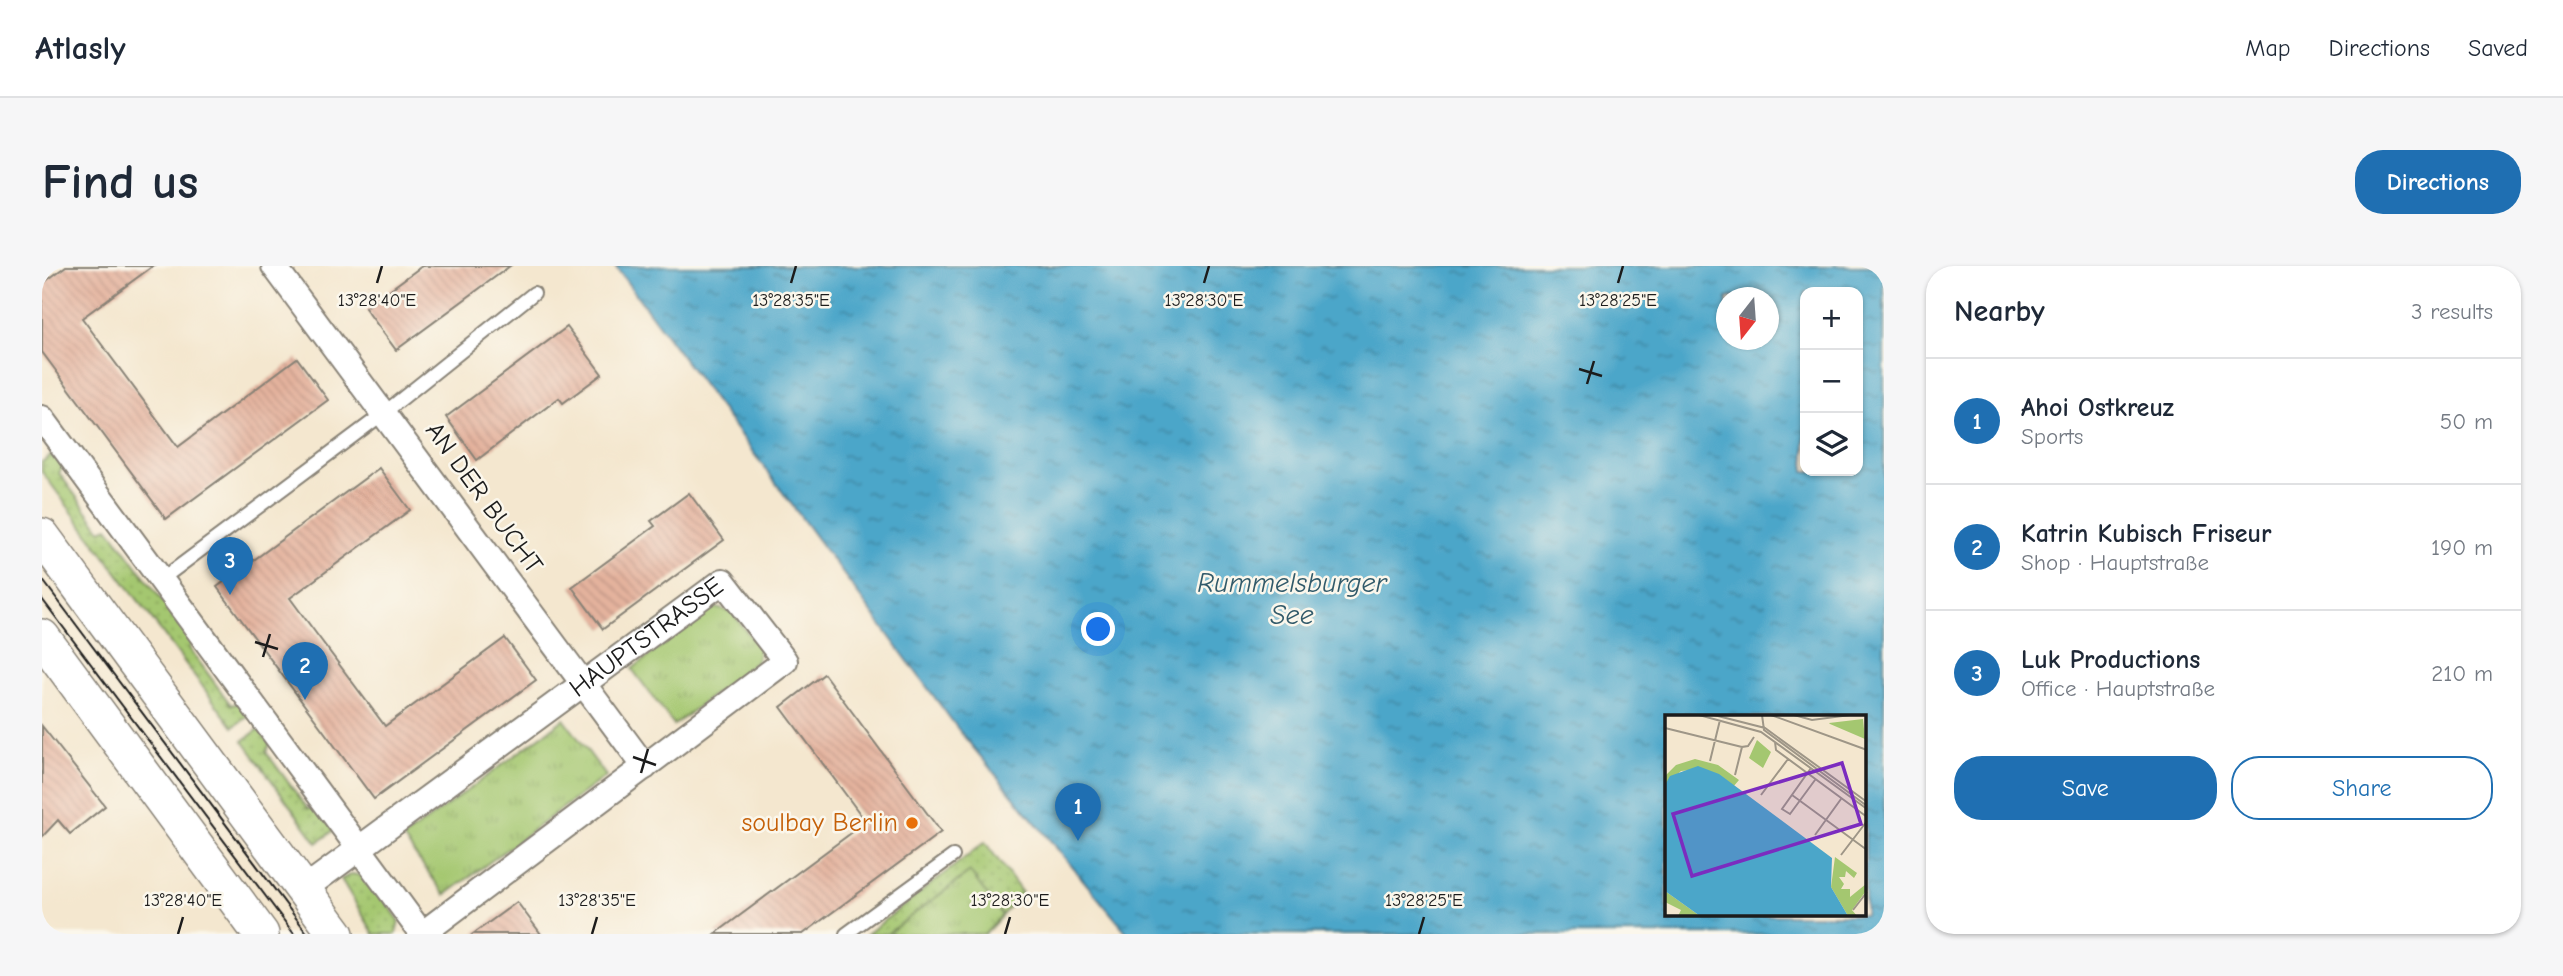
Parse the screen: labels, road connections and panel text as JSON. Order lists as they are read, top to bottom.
{
  "streets": {
    "street": ["AN DER BUCHT", "HAUPTSTRASSE"]
  },
  "crossings": [
    ["AN DER BUCHT", "HAUPTSTRASSE"]
  ],
  "water": ["Rummelsburger See"],
  "places": ["soulbay Berlin"],
  "north": "bottom",
  "page": {
    "header": "Atlasly",
    "nav": ["Map", "Directions", "Saved"],
    "buttons": [
      "Directions",
      ["Save", "Share"]
    ],
    "title": "Find us",
    "heading": ["Nearby", "3 results"],
    "map_buttons": ["+", "−"],
    "list": [
      {
        "mark": "1",
        "name": "Ahoi Ostkreuz",
        "note": "Sports",
        "value": "50 m"
      },
      {
        "mark": "2",
        "name": "Katrin Kubisch Friseur",
        "note": "Shop · Hauptstraße",
        "value": "190 m"
      },
      {
        "mark": "3",
        "name": "Luk Productions",
        "note": "Office · Hauptstraße",
        "value": "210 m"
      }
    ],
    "pins": ["3", "2", "1"]
  },
  "coordinates": [
    "13°28'40\"E",
    "13°28'35\"E",
    "13°28'30\"E",
    "13°28'25\"E"
  ]
}
